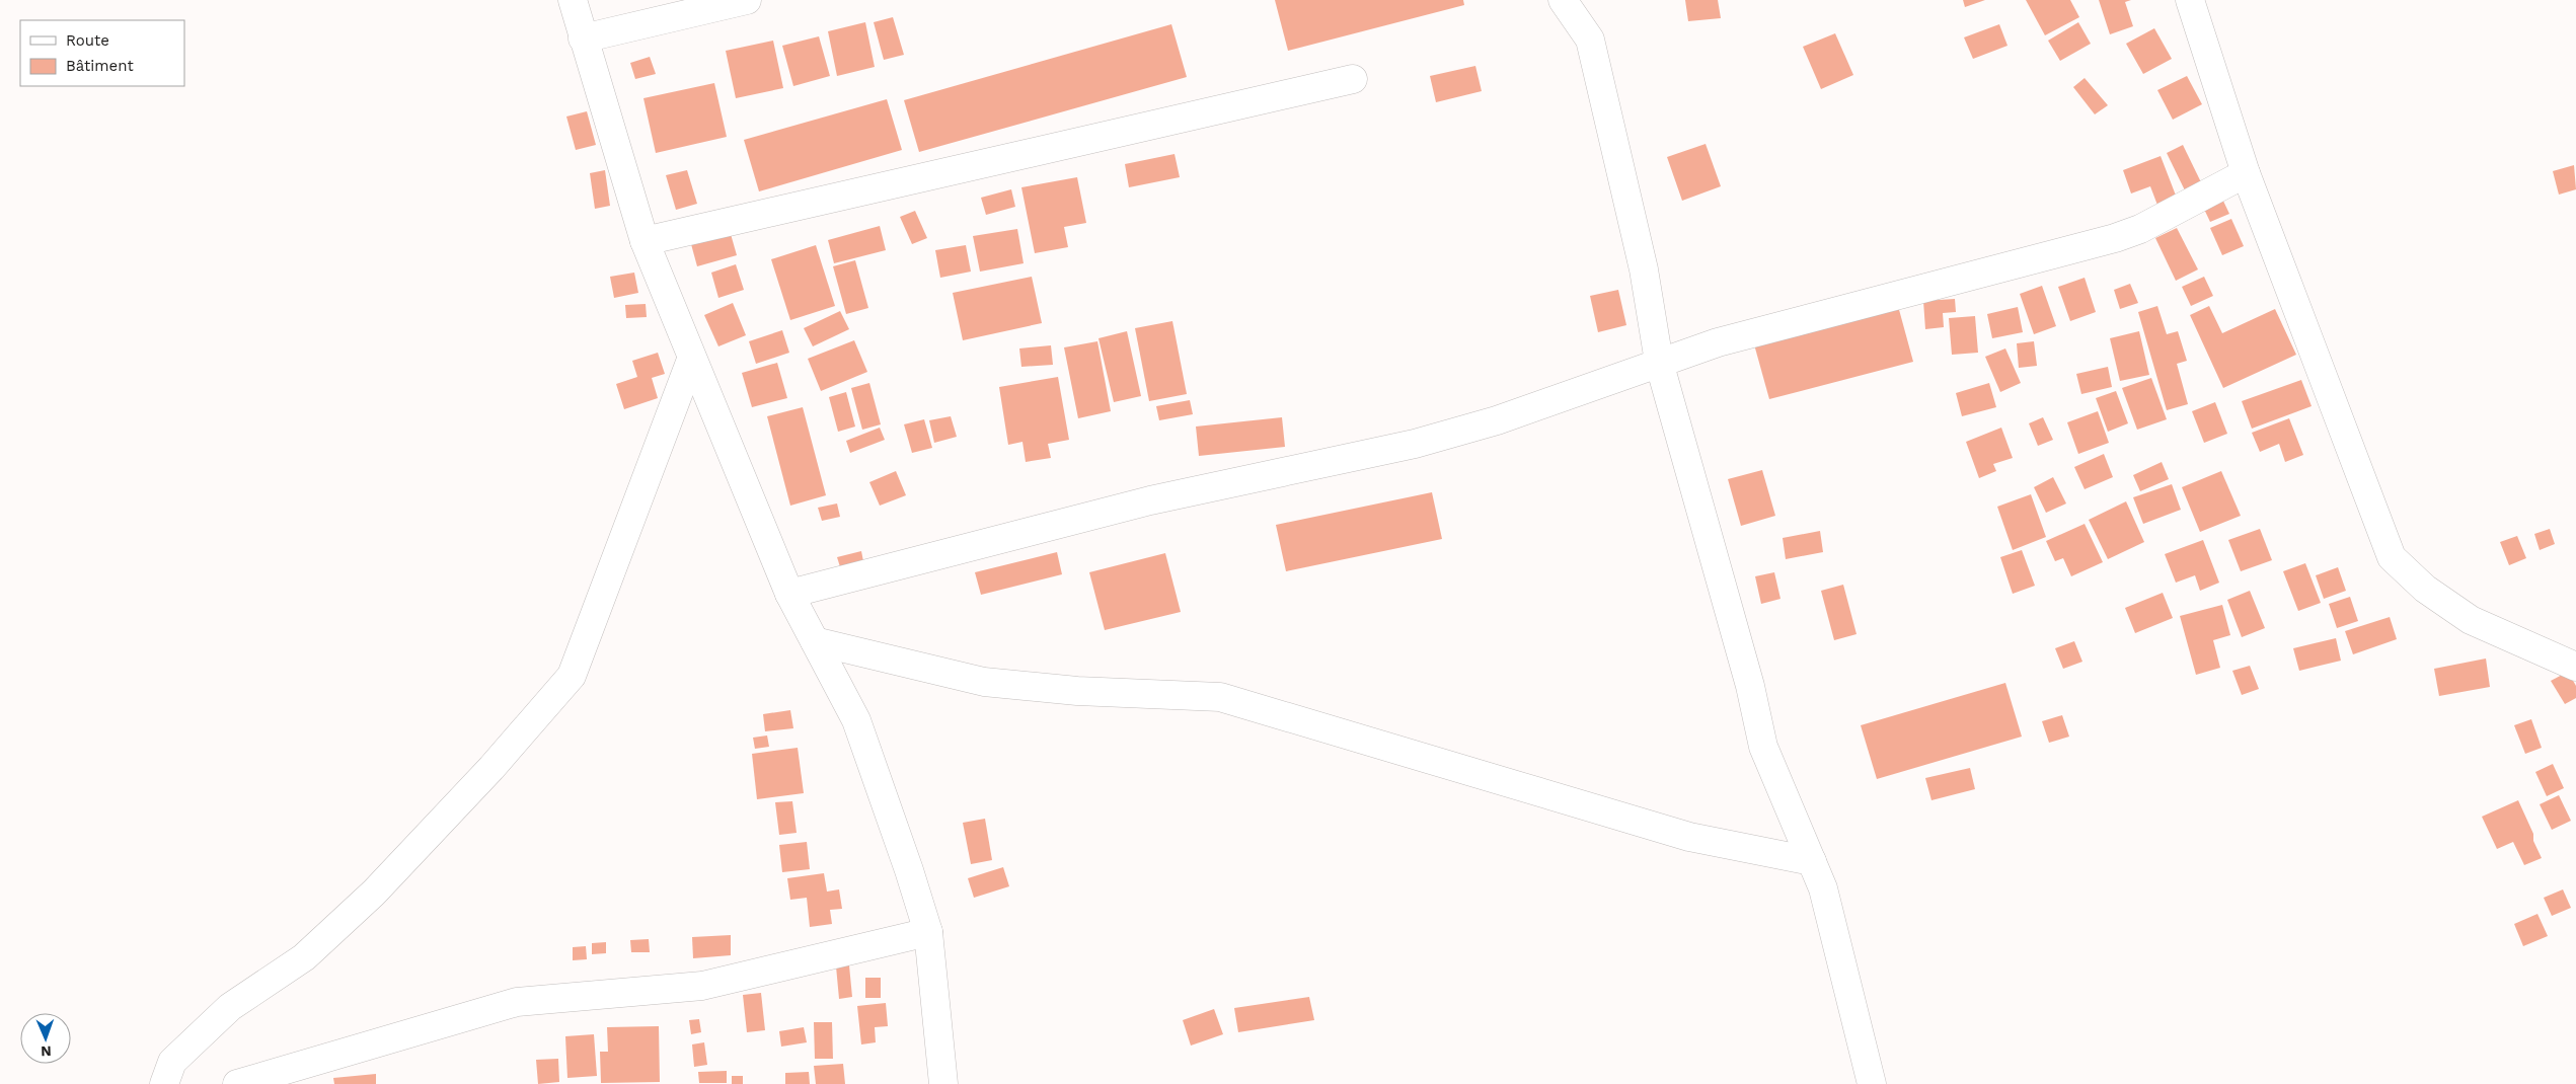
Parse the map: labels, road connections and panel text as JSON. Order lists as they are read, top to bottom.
{
  "legend": ["Route", "Bâtiment"],
  "north": "bottom"
}
